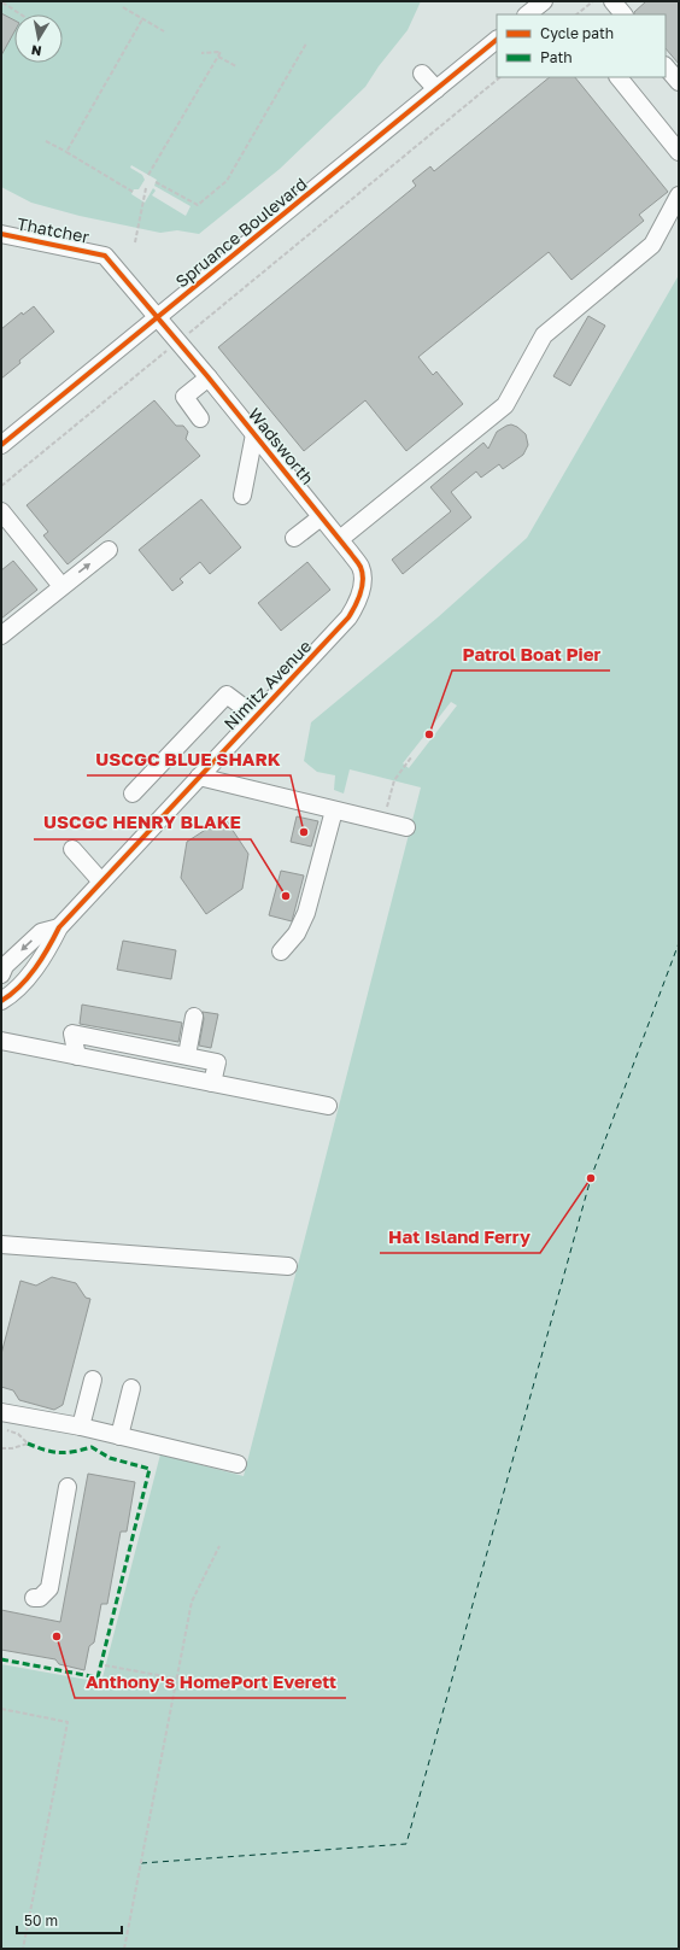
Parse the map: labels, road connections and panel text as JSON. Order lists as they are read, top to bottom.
{
  "streets": {
    "street": [
      "Thatcher",
      "Spruance Boulevard",
      "Wadsworth",
      "Nimitz Avenue"
    ]
  },
  "crossings": [
    ["Thatcher", "Spruance Boulevard"],
    ["Thatcher", "Wadsworth"],
    ["Spruance Boulevard", "Wadsworth"],
    ["Wadsworth", "Nimitz Avenue"]
  ],
  "places": [
    "Patrol Boat Pier",
    "USCGC BLUE SHARK",
    "USCGC HENRY BLAKE",
    "Hat Island Ferry",
    "Anthony's HomePort Everett"
  ],
  "legend": ["Cycle path", "Path"],
  "scale_bar": "50 m",
  "north": "bottom"
}
